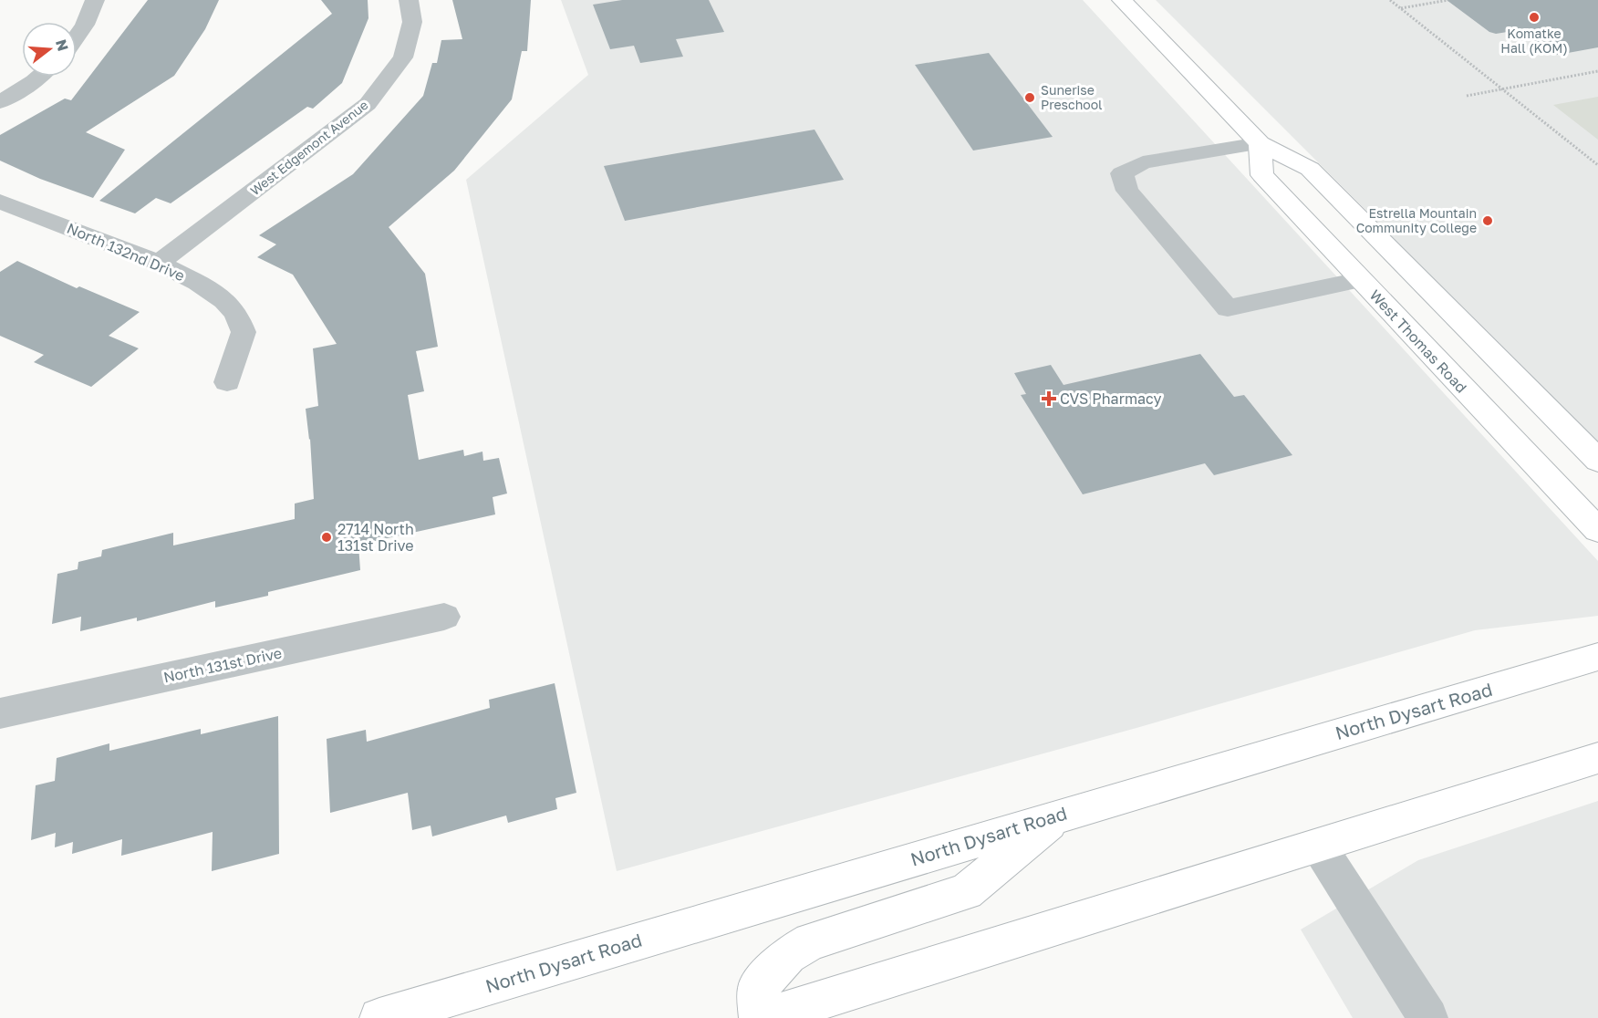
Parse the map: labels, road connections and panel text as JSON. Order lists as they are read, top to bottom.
{
  "streets": {
    "main road": ["West Thomas Road", "North Dysart Road"],
    "street": ["West Edgemont Avenue", "North 132nd Drive", "North 131st Drive"]
  },
  "crossings": [
    ["West Edgemont Avenue", "North 132nd Drive"]
  ],
  "places": {
    "other": [
      "Komatke Hall (KOM)",
      "Sunerise Preschool",
      "Estrella Mountain Community College",
      "2714 North 131st Drive"
    ],
    "health": ["CVS Pharmacy"]
  },
  "north": "right"
}
